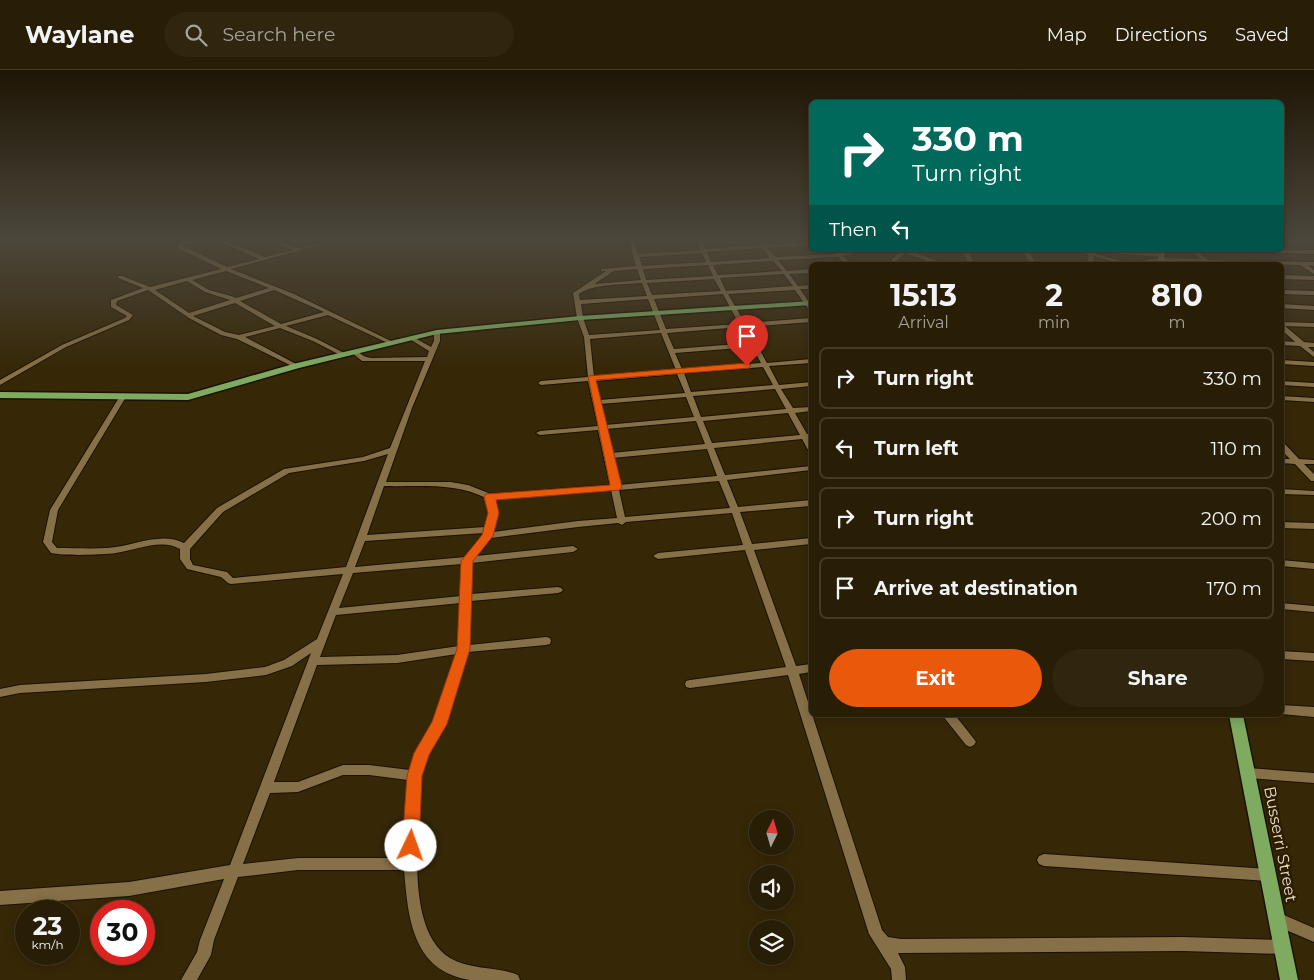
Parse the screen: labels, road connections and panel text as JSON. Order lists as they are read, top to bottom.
{
  "streets": {
    "main road": ["Busserri Street"]
  },
  "north": "top",
  "page": {
    "header": "Waylane",
    "search": "Search here",
    "nav": ["Map", "Directions", "Saved"],
    "turn": ["330 m", "Turn right"],
    "then": "Then",
    "eta": [
      "15:13",
      "Arrival",
      "2",
      "min",
      "810",
      "m"
    ],
    "list": [
      {
        "name": "Turn right",
        "value": "330 m"
      },
      {
        "name": "Turn left",
        "value": "110 m"
      },
      {
        "name": "Turn right",
        "value": "200 m"
      },
      {
        "name": "Arrive at destination",
        "value": "170 m"
      }
    ],
    "buttons": ["Exit", "Share"],
    "speed": "23 km/h",
    "limit": "30"
  }
}
